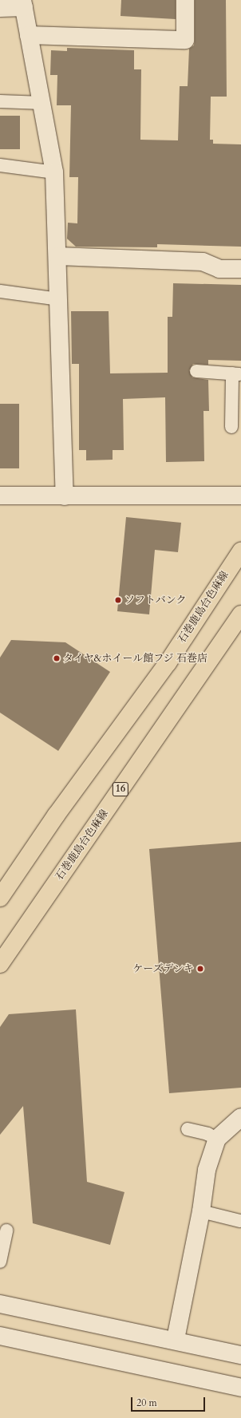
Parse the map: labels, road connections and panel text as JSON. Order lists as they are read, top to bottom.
{
  "streets": {
    "main road": ["石巻鹿島台色麻線", "16"]
  },
  "places": ["ソフトバンク", "タイヤ&ホイール館フジ 石巻店", "ケーズデンキ"],
  "scale_bar": "20 m"
}
